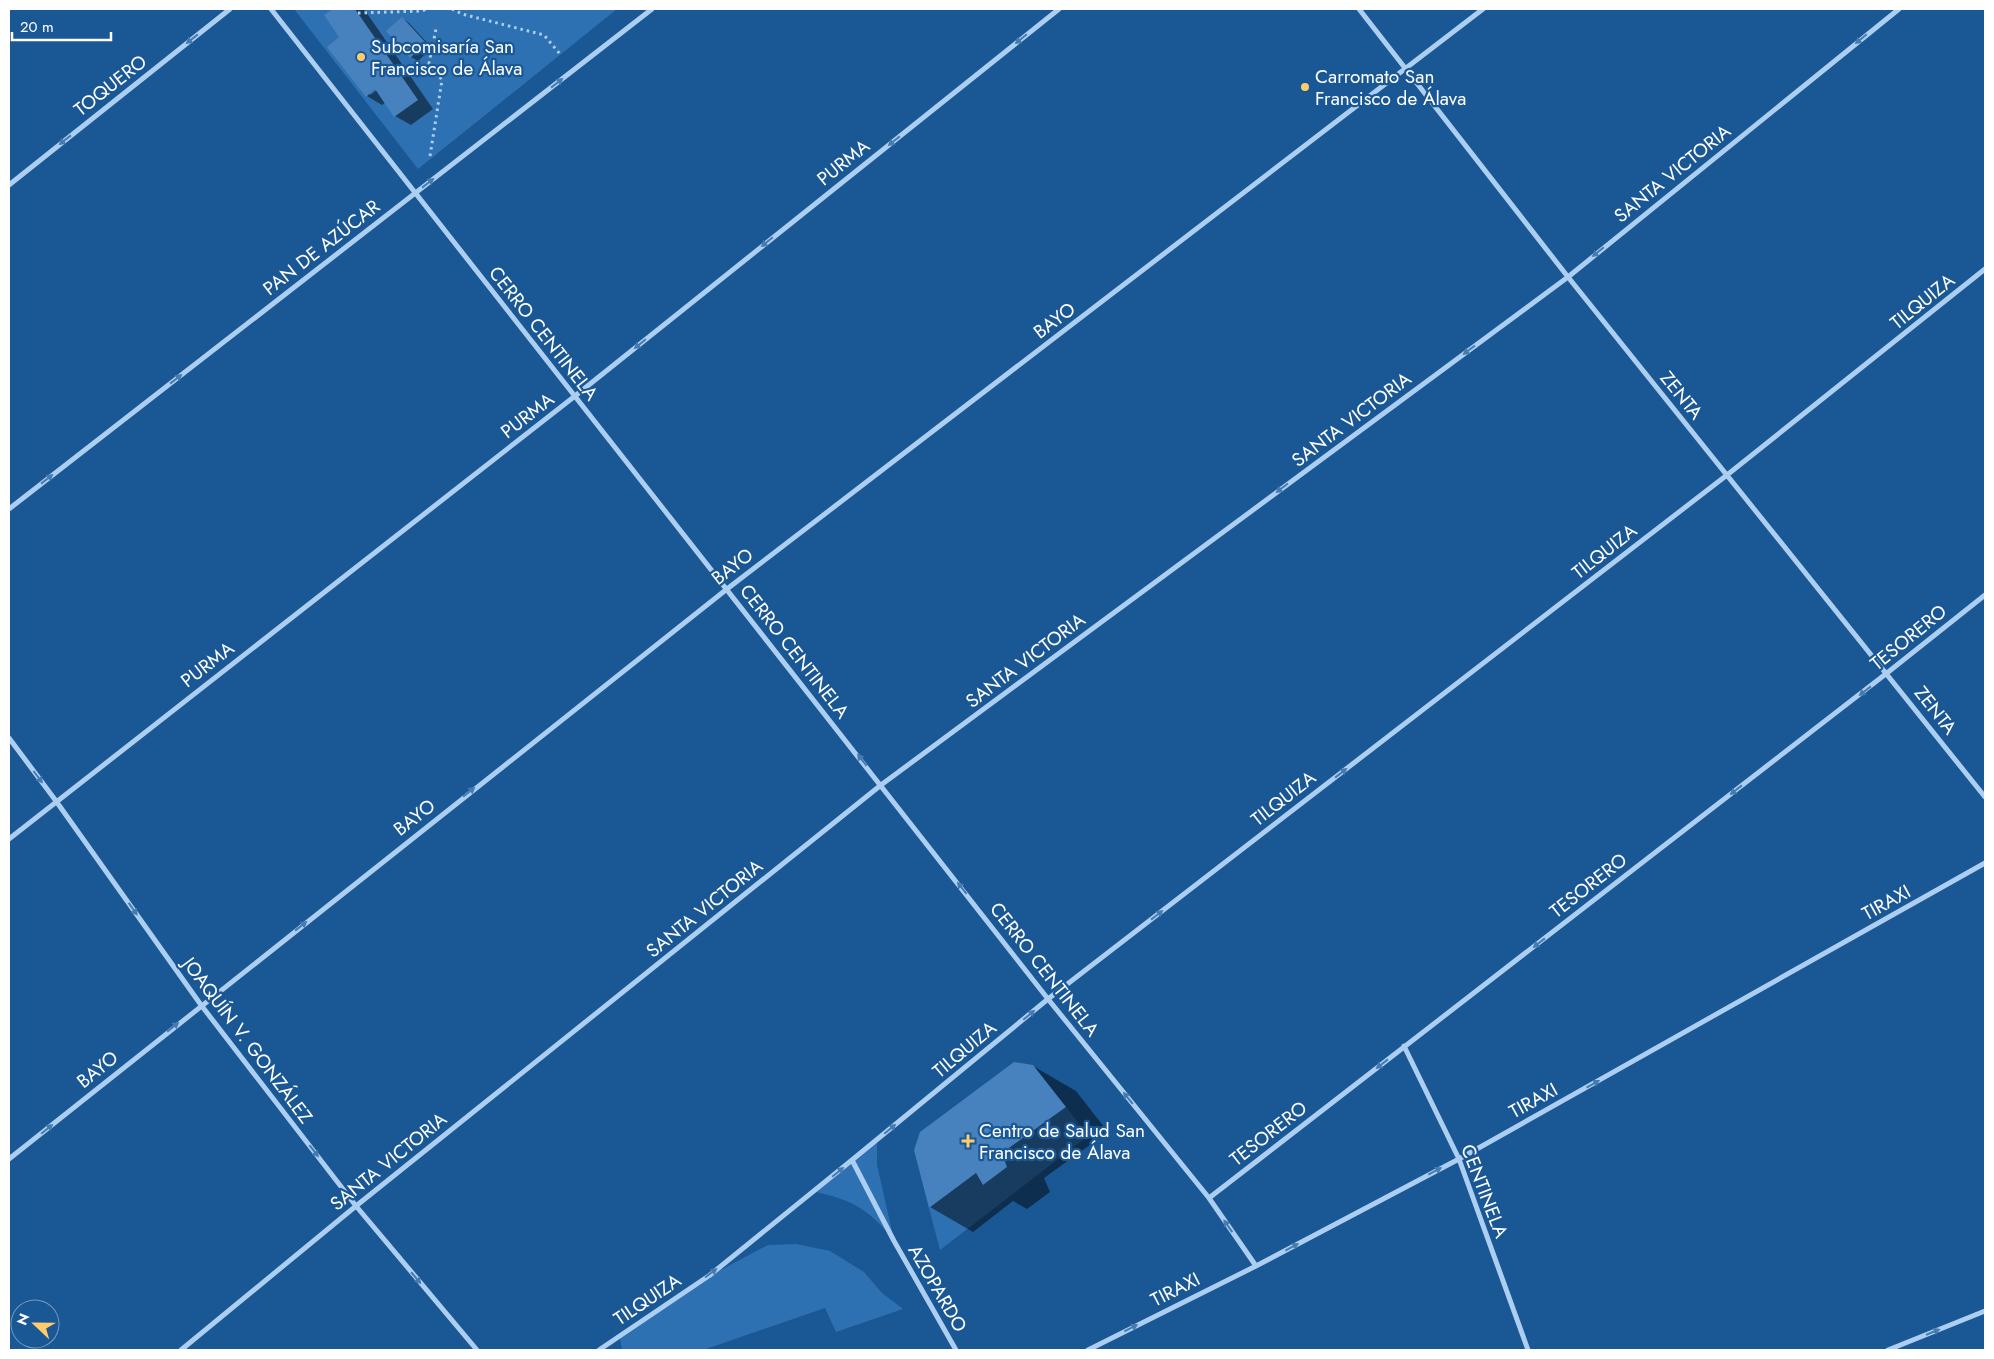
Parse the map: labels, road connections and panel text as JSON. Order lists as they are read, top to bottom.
{
  "streets": {
    "street": [
      "TOQUERO",
      "PURMA",
      "SANTA VICTORIA",
      "PAN DE AZÚCAR",
      "TILQUIZA",
      "BAYO",
      "CERRO CENTINELA",
      "ZENTA",
      "TESORERO",
      "TIRAXI",
      "JOAQUÍN V. GONZÁLEZ",
      "CENTINELA",
      "AZOPARDO"
    ]
  },
  "crossings": [
    ["PURMA", "CERRO CENTINELA"],
    ["PURMA", "JOAQUÍN V. GONZÁLEZ"],
    ["SANTA VICTORIA", "CERRO CENTINELA"],
    ["SANTA VICTORIA", "ZENTA"],
    ["SANTA VICTORIA", "JOAQUÍN V. GONZÁLEZ"],
    ["PAN DE AZÚCAR", "CERRO CENTINELA"],
    ["TILQUIZA", "CERRO CENTINELA"],
    ["TILQUIZA", "ZENTA"],
    ["TILQUIZA", "AZOPARDO"],
    ["BAYO", "CERRO CENTINELA"],
    ["BAYO", "ZENTA"],
    ["BAYO", "JOAQUÍN V. GONZÁLEZ"],
    ["CERRO CENTINELA", "TESORERO"],
    ["CERRO CENTINELA", "TIRAXI"],
    ["ZENTA", "TESORERO"],
    ["TESORERO", "CENTINELA"],
    ["TIRAXI", "CENTINELA"]
  ],
  "one_way": [
    "TOQUERO",
    "PURMA",
    "SANTA VICTORIA",
    "PAN DE AZÚCAR",
    "TILQUIZA",
    "BAYO",
    "CERRO CENTINELA",
    "TESORERO",
    "TIRAXI",
    "JOAQUÍN V. GONZÁLEZ"
  ],
  "places": {
    "other": ["Subcomisaría San Francisco de Álava", "Carromato San Francisco de Álava"],
    "health": ["Centro de Salud San Francisco de Álava"]
  },
  "scale_bar": "20 m",
  "north": "left"
}
